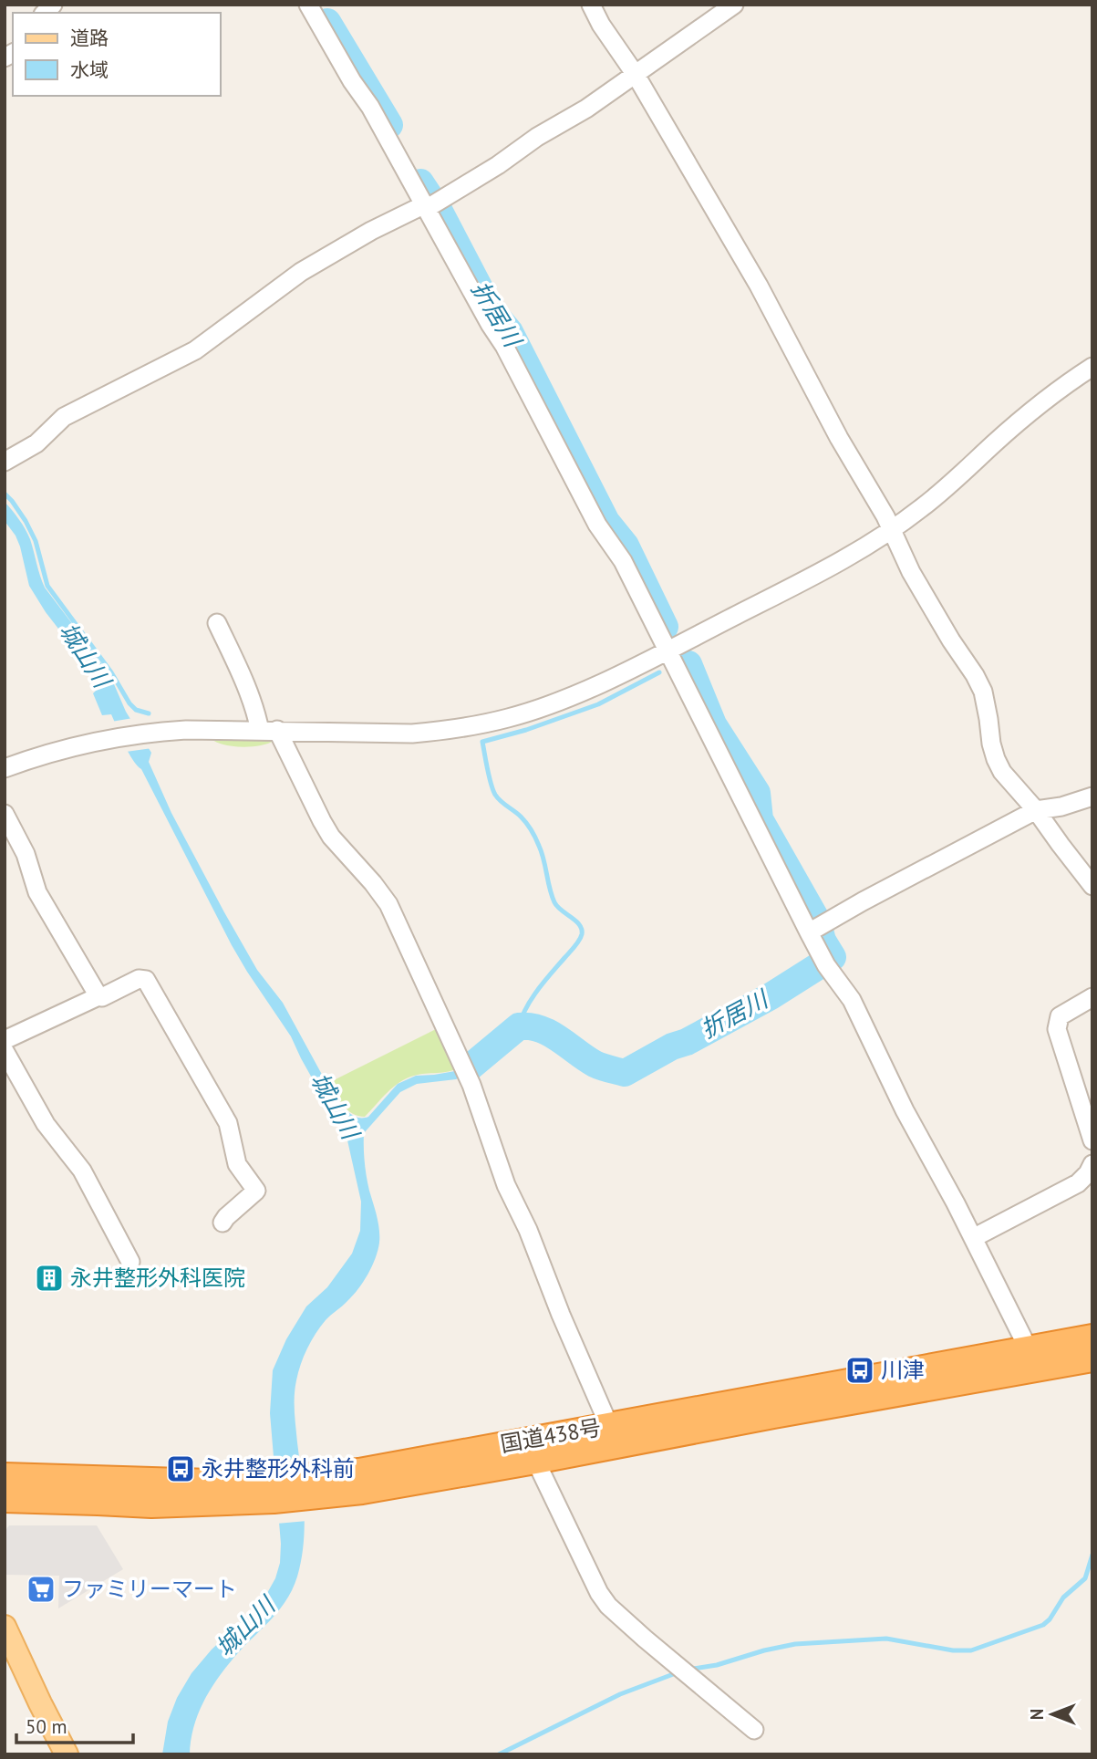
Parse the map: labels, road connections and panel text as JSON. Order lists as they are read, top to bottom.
{
  "streets": {
    "highway": ["国道438号"]
  },
  "water": ["折居川", "城山川"],
  "places": {
    "building": ["永井整形外科医院"],
    "bus stop": ["川津", "永井整形外科前"],
    "supermarket": ["ファミリーマート"]
  },
  "legend": ["道路", "水域"],
  "scale_bar": "50 m",
  "north": "left"
}
